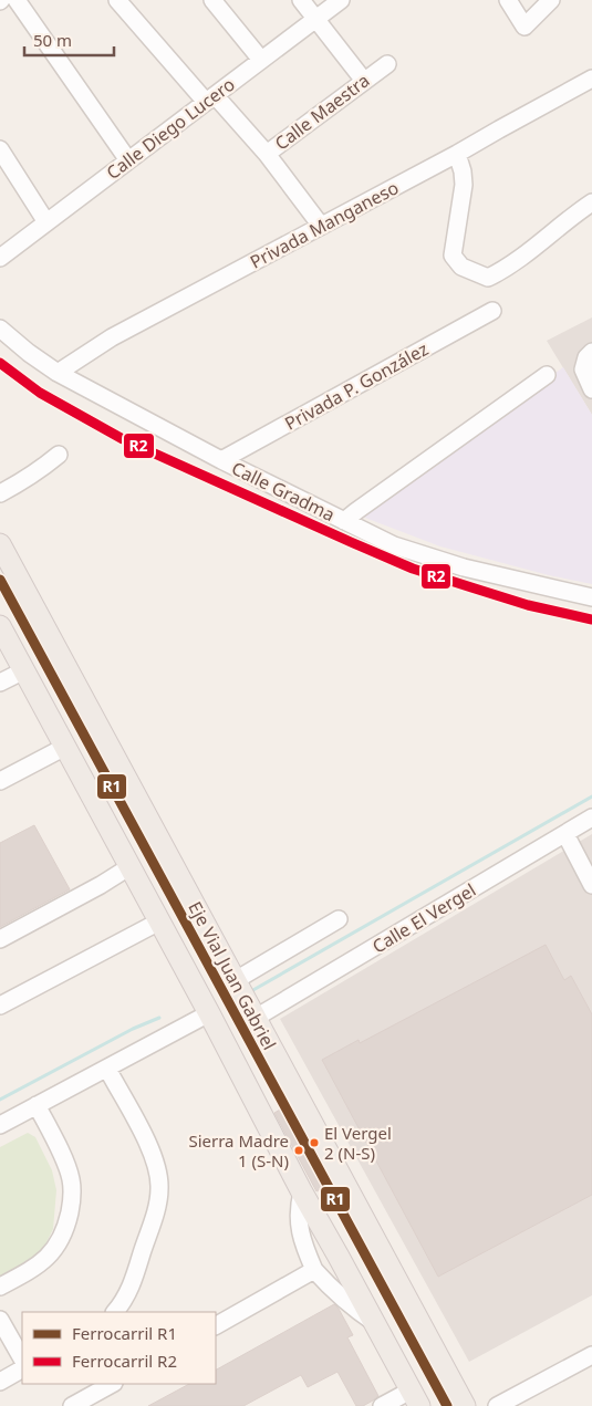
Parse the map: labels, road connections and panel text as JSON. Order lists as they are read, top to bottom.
{
  "streets": {
    "main road": ["Eje Vial Juan Gabriel"],
    "street": [
      "Calle Maestra",
      "Calle Diego Lucero",
      "Privada Manganeso",
      "Privada P. González",
      "Calle Gradma",
      "Calle El Vergel"
    ]
  },
  "crossings": [
    ["Calle Maestra", "Calle Diego Lucero"],
    ["Privada Manganeso", "Calle Gradma"],
    ["Privada P. González", "Calle Gradma"],
    ["Calle El Vergel", "Eje Vial Juan Gabriel"]
  ],
  "places": ["El Vergel 2 (N-S)", "Sierra Madre 1 (S-N)"],
  "lines": ["rail line R2", "rail line R1"],
  "legend": ["Ferrocarril R1", "Ferrocarril R2"],
  "scale_bar": "50 m"
}
